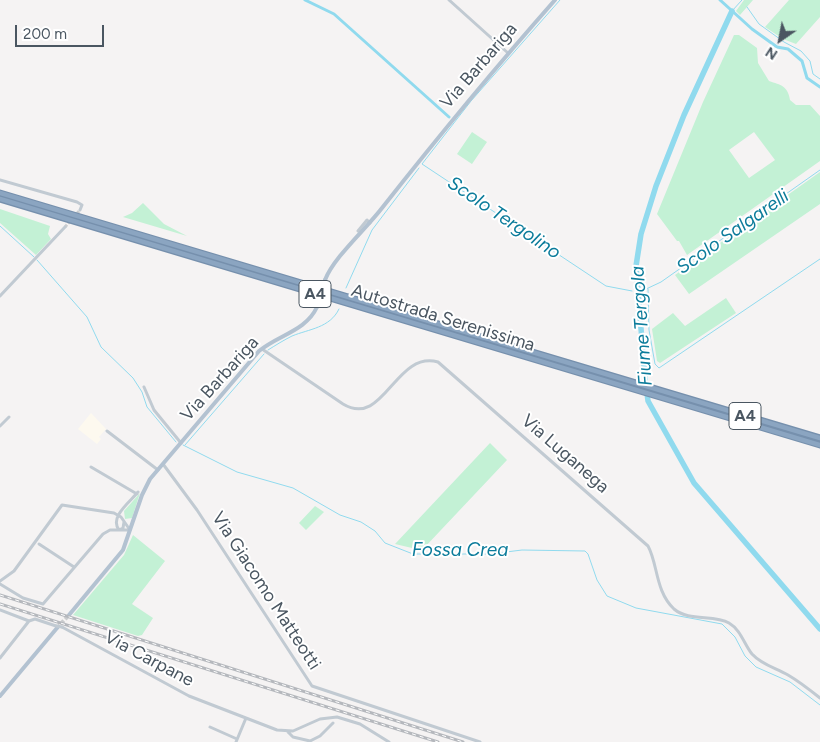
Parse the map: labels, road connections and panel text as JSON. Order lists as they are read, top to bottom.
{
  "streets": {
    "highway": ["A4", "Autostrada Serenissima"],
    "main road": ["Via Barbariga"],
    "street": ["Via Luganega", "Via Giacomo Matteotti", "Via Carpane"]
  },
  "crossings": [
    ["Via Barbariga", "Via Luganega"],
    ["Via Barbariga", "Via Giacomo Matteotti"]
  ],
  "water": [
    "Scolo Tergolino",
    "Scolo Salgarelli",
    "Fiume Tergola",
    "Fossa Crea"
  ],
  "scale_bar": "200 m",
  "north": "bottom left"
}
